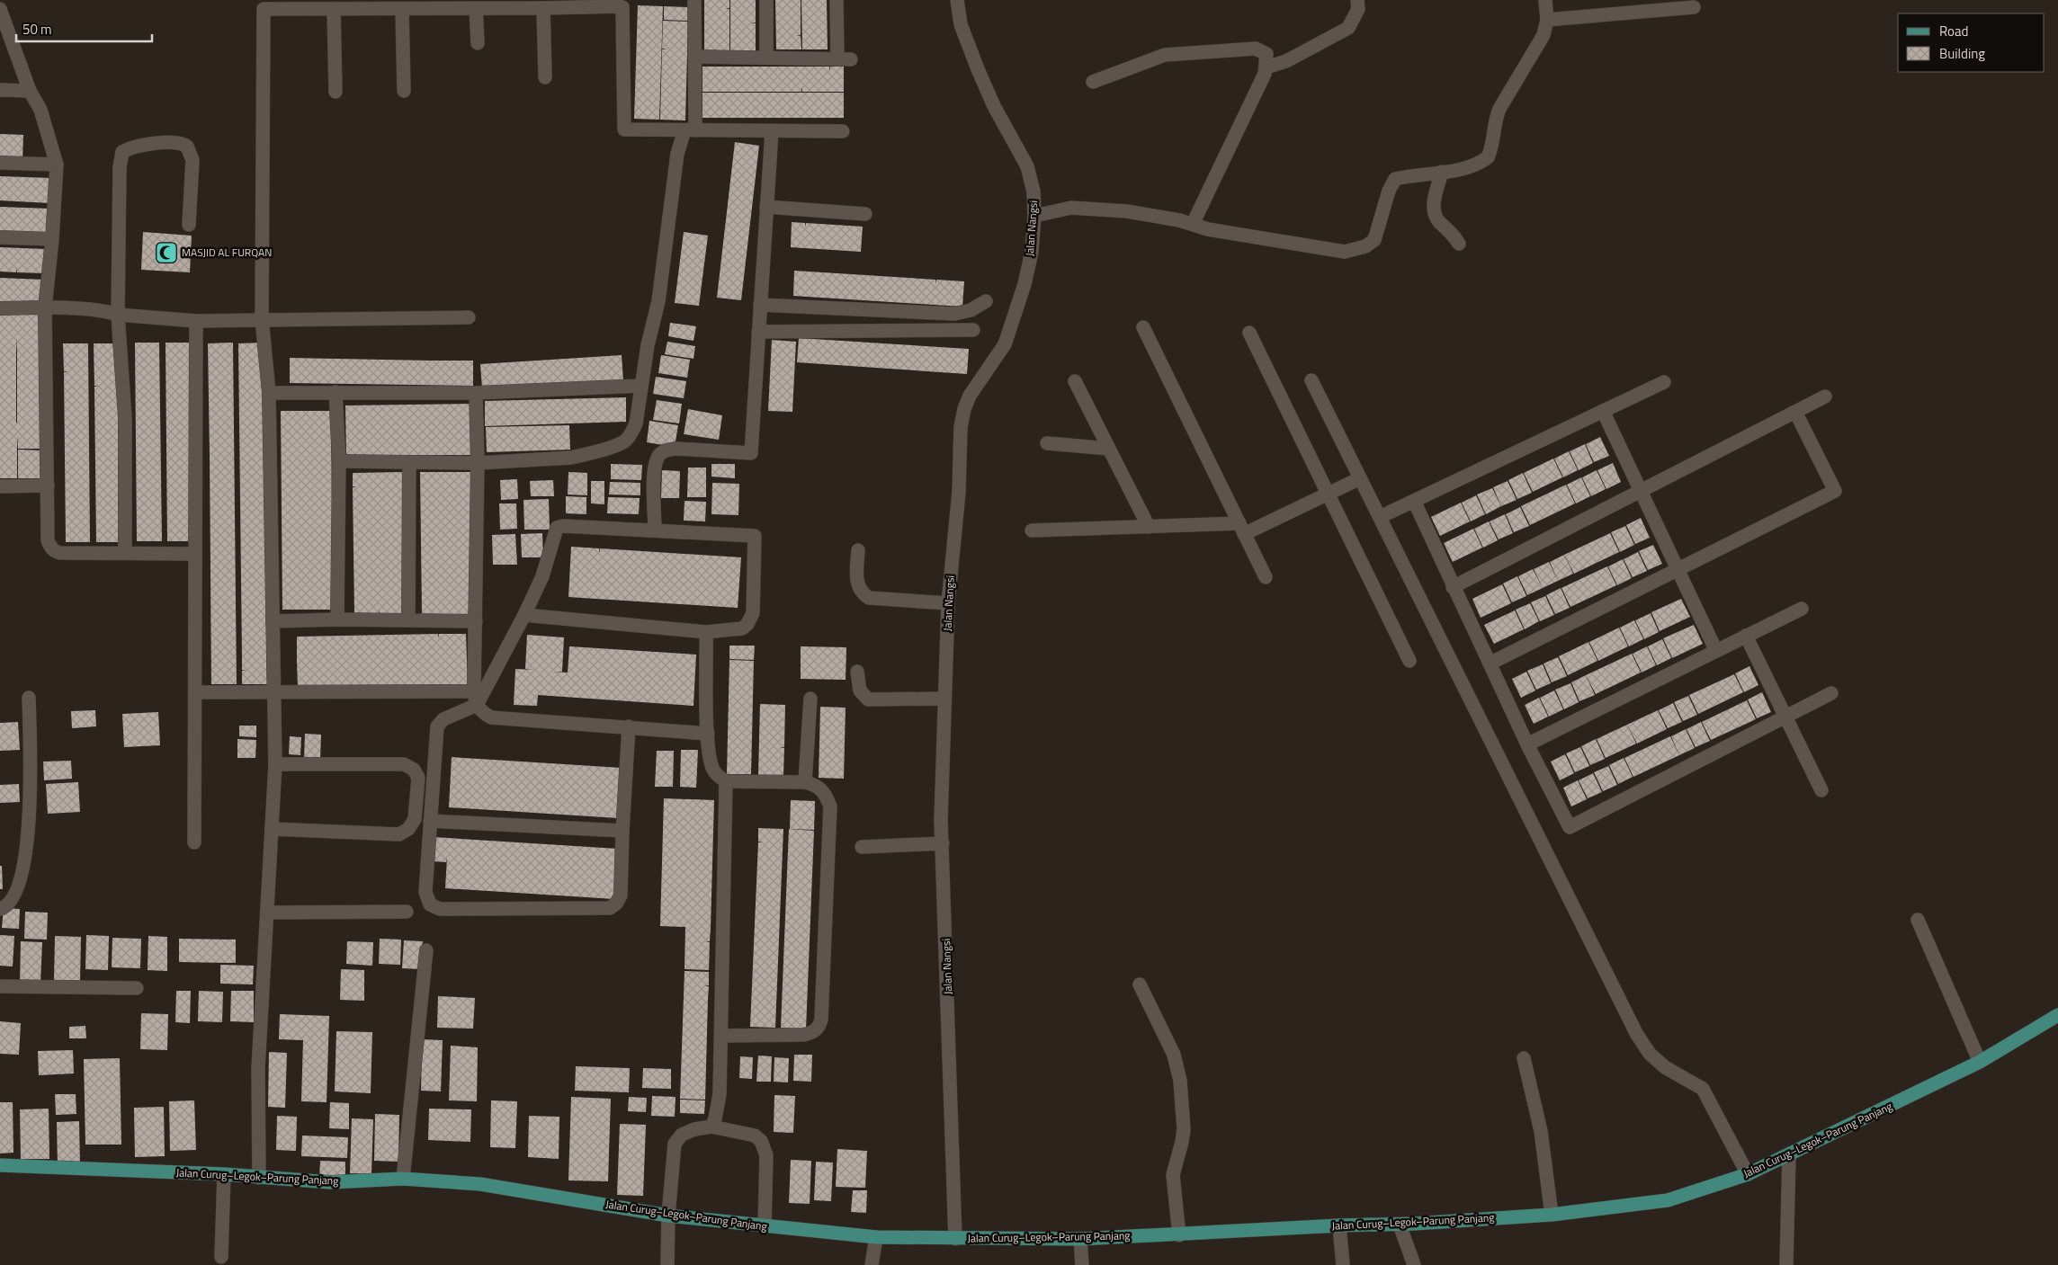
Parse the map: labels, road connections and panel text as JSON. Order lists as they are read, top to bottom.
{
  "streets": {
    "main road": ["Jalan Curug–Legok–Parung Panjang"],
    "street": ["Jalan Nangsi"]
  },
  "crossings": [
    ["Jalan Nangsi", "Jalan Curug–Legok–Parung Panjang"]
  ],
  "places": {
    "mosque": ["MASJID AL FURQAN"]
  },
  "legend": ["Road", "Building"],
  "scale_bar": "50 m"
}
